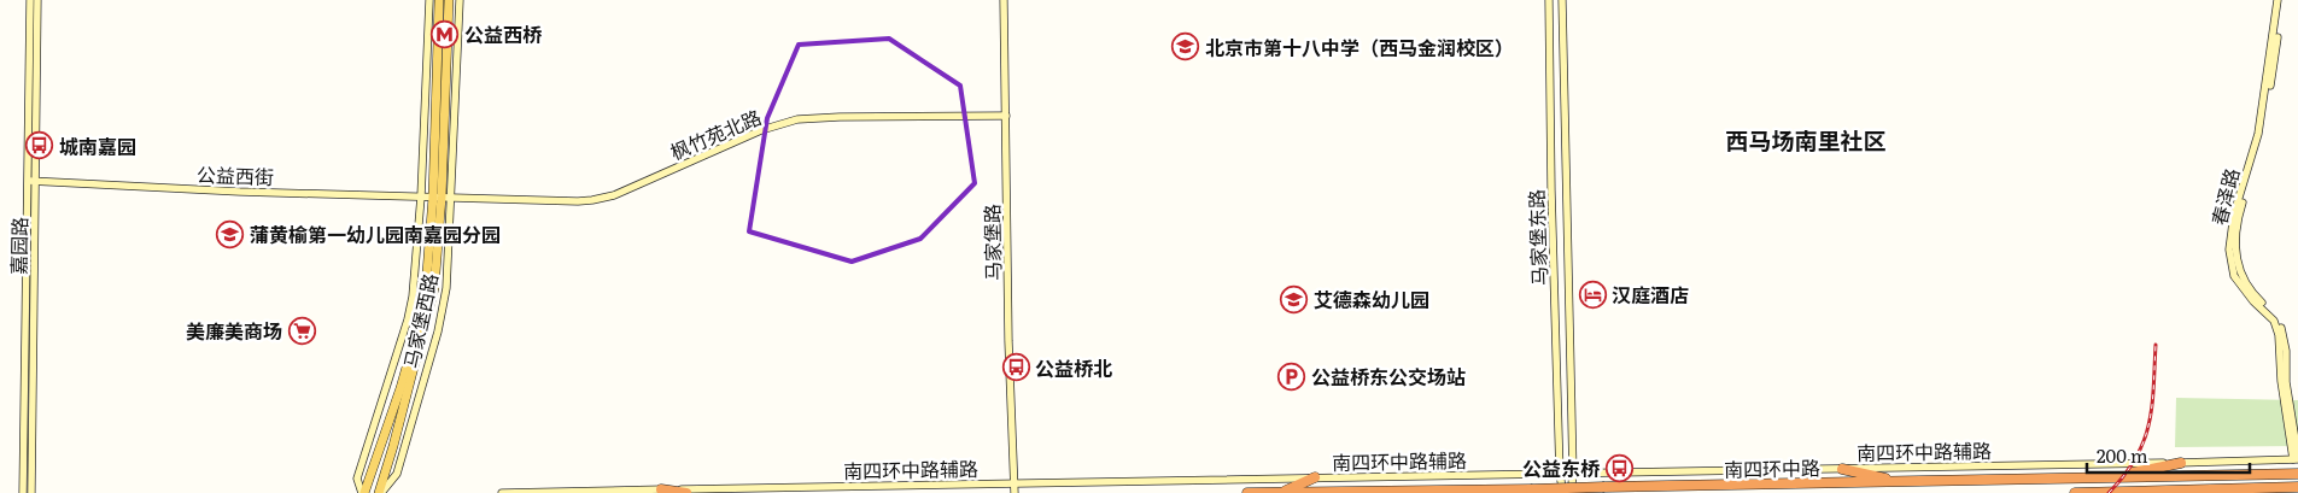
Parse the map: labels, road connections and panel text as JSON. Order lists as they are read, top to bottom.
{
  "streets": {
    "highway": ["南四环中路"],
    "main road": [
      "枫竹苑北路",
      "公益西街",
      "春泽路",
      "马家堡东路",
      "马家堡路",
      "嘉园路",
      "马家堡西路",
      "南四环中路辅路"
    ]
  },
  "crossings": [
    ["枫竹苑北路", "公益西街"],
    ["枫竹苑北路", "马家堡路"],
    ["枫竹苑北路", "马家堡西路"],
    ["公益西街", "嘉园路"],
    ["公益西街", "马家堡西路"],
    ["春泽路", "南四环中路辅路"],
    ["马家堡东路", "南四环中路辅路"],
    ["马家堡路", "南四环中路辅路"]
  ],
  "districts": ["西马场南里社区"],
  "places": {
    "metro station": ["公益西桥"],
    "school or university": ["北京市第十八中学（西马金润校区）", "蒲黄榆第一幼儿园南嘉园分园", "艾德森幼儿园"],
    "bus stop": ["城南嘉园", "公益桥北", "公益东桥"],
    "hotel": ["汉庭酒店"],
    "supermarket": ["美廉美商场"],
    "parking": ["公益桥东公交场站"]
  },
  "scale_bar": "200 m"
}
